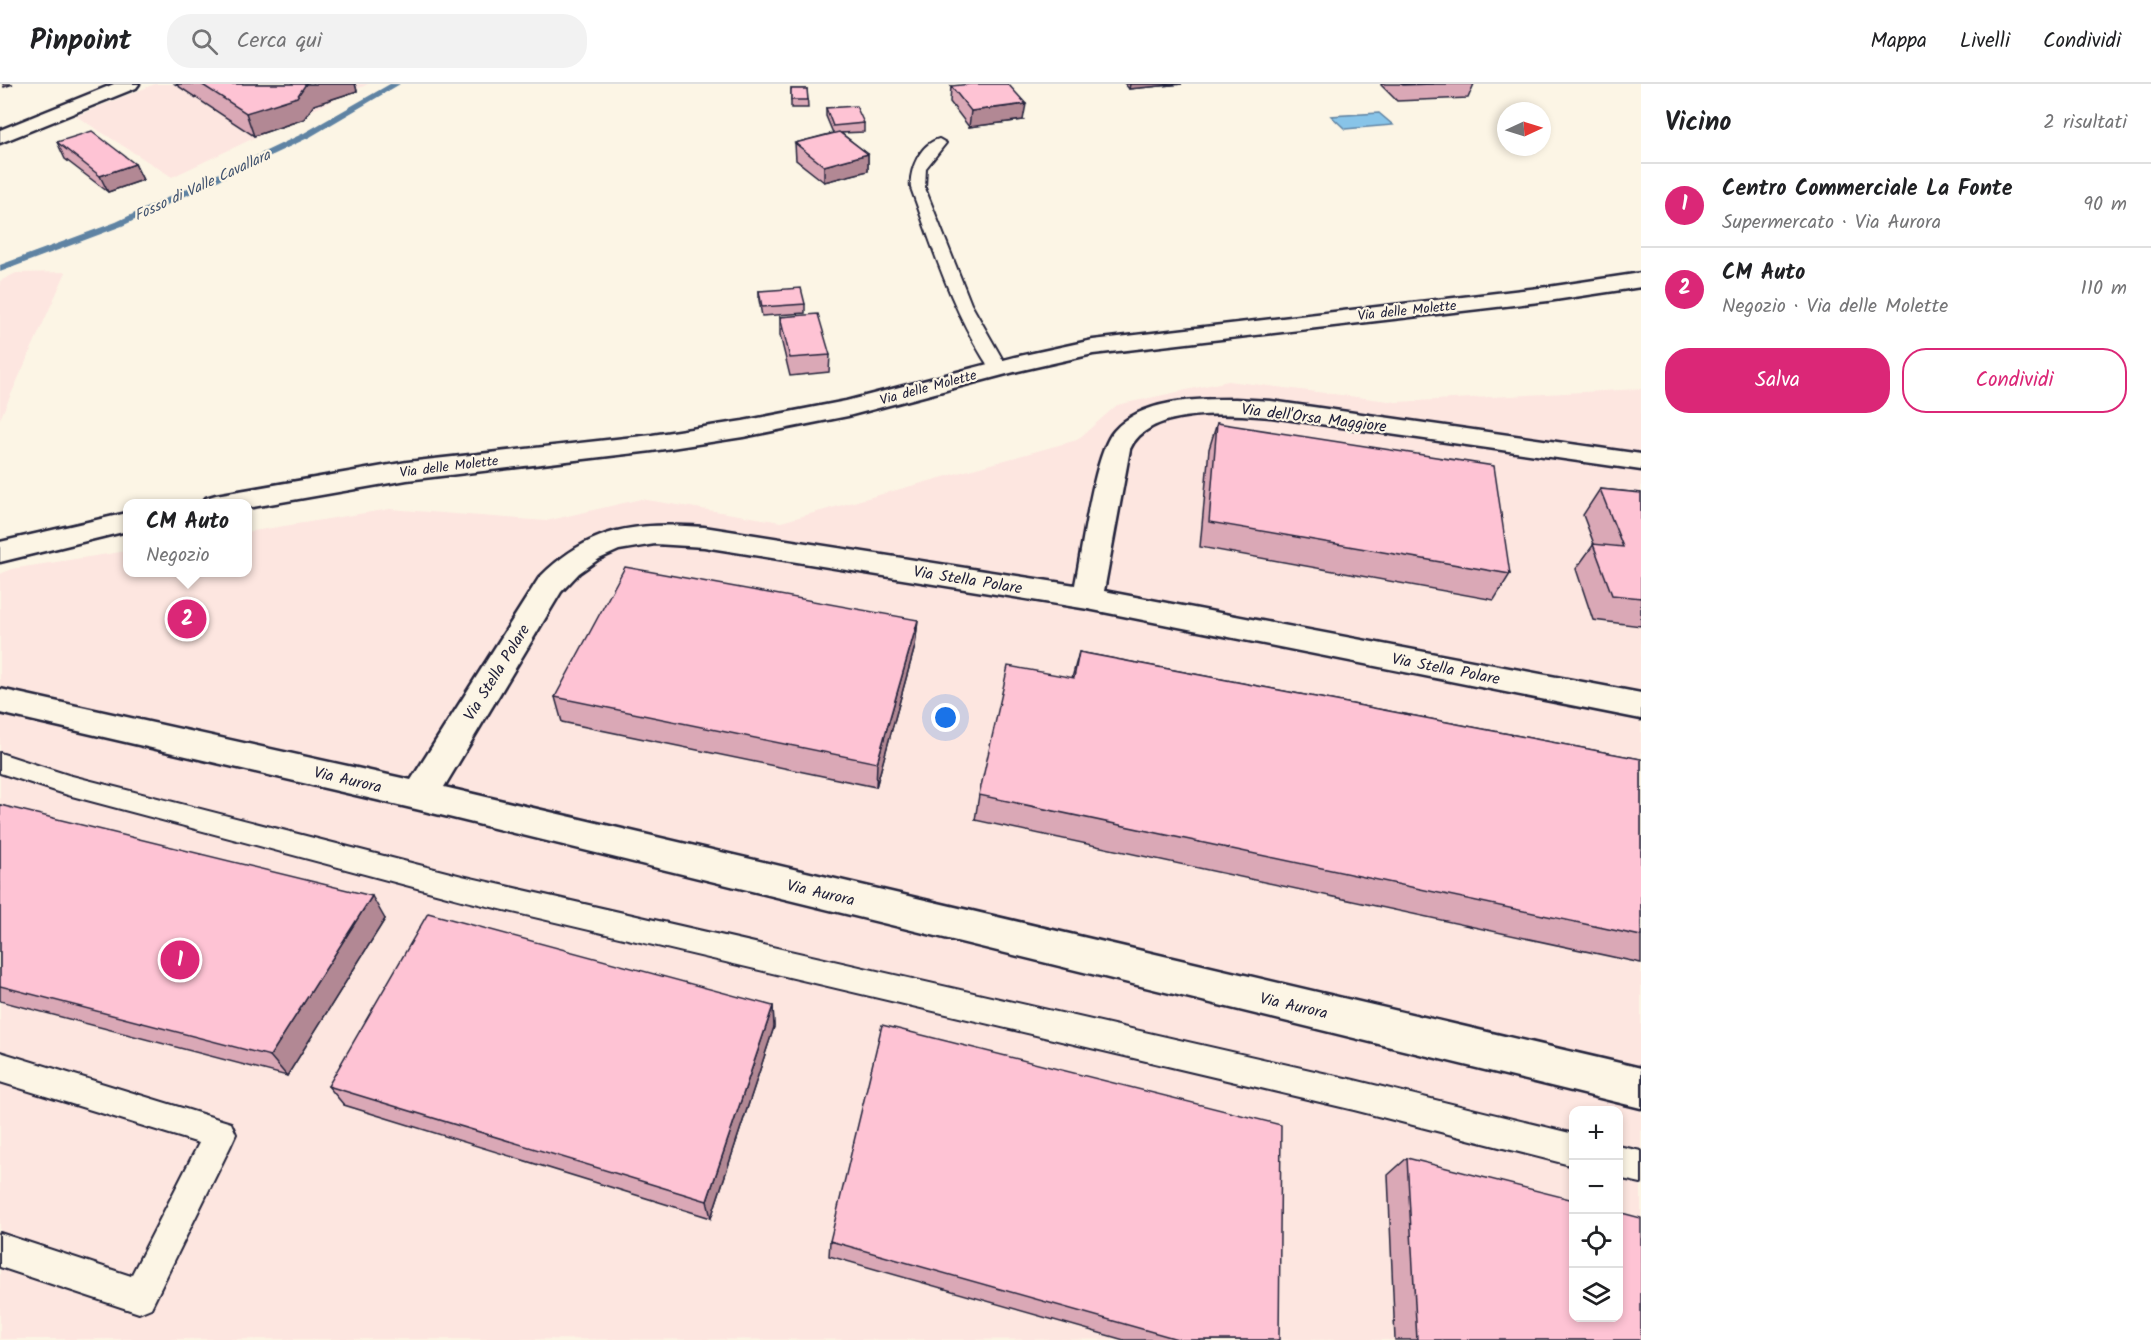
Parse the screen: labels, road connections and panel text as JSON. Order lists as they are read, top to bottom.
{
  "streets": {
    "street": [
      "Via delle Molette",
      "Via dell'Orsa Maggiore",
      "Via Stella Polare",
      "Via Aurora"
    ]
  },
  "crossings": [
    ["Via dell'Orsa Maggiore", "Via Stella Polare"],
    ["Via Stella Polare", "Via Aurora"]
  ],
  "water": ["Fosso di Valle Cavallara"],
  "north": "right",
  "page": {
    "header": "Pinpoint",
    "search": "Cerca qui",
    "nav": ["Mappa", "Livelli", "Condividi"],
    "heading": ["Vicino", "2 risultati"],
    "list": [
      {
        "mark": "1",
        "name": "Centro Commerciale La Fonte",
        "note": "Supermercato · Via Aurora",
        "value": "90 m"
      },
      {
        "mark": "2",
        "name": "CM Auto",
        "note": "Negozio · Via delle Molette",
        "value": "110 m"
      }
    ],
    "buttons": ["Salva", "Condividi"],
    "popup": ["CM Auto", "Negozio"],
    "pins": ["2", "1"],
    "map_buttons": ["+", "−"]
  }
}
